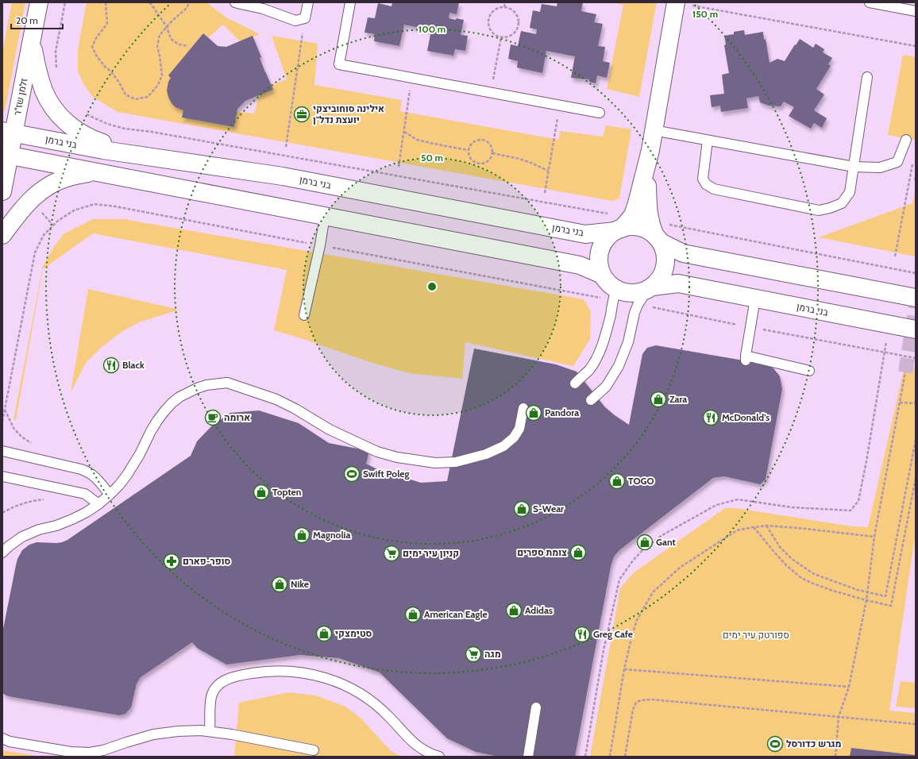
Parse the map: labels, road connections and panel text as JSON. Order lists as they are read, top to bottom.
{
  "streets": {
    "street": ["זלמן שז\"ר", "בני ברמן"]
  },
  "crossings": [
    ["זלמן שז\"ר", "בני ברמן"]
  ],
  "parks": ["ספורטק עיר ימים"],
  "places": {
    "office": ["אילינה סוחוביצקי יועצת נדל\"ן"],
    "restaurant": ["Black", "McDonald's", "Greg Cafe"],
    "shop": [
      "Zara",
      "Pandora",
      "TOGO",
      "Topten",
      "S-Wear",
      "Magnolia",
      "Gant",
      "צומת ספרים",
      "Nike",
      "Adidas",
      "American Eagle",
      "סטימצקי"
    ],
    "cafe": ["ארומה"],
    "sports": ["Swift Poleg", "מגרש כדורסל"],
    "supermarket": ["קניון עיר ימים", "מגה"],
    "pharmacy": ["סופר-פארם"]
  },
  "scale_bar": "20 m",
  "rings": ["150 m", "100 m", "50 m"]
}
